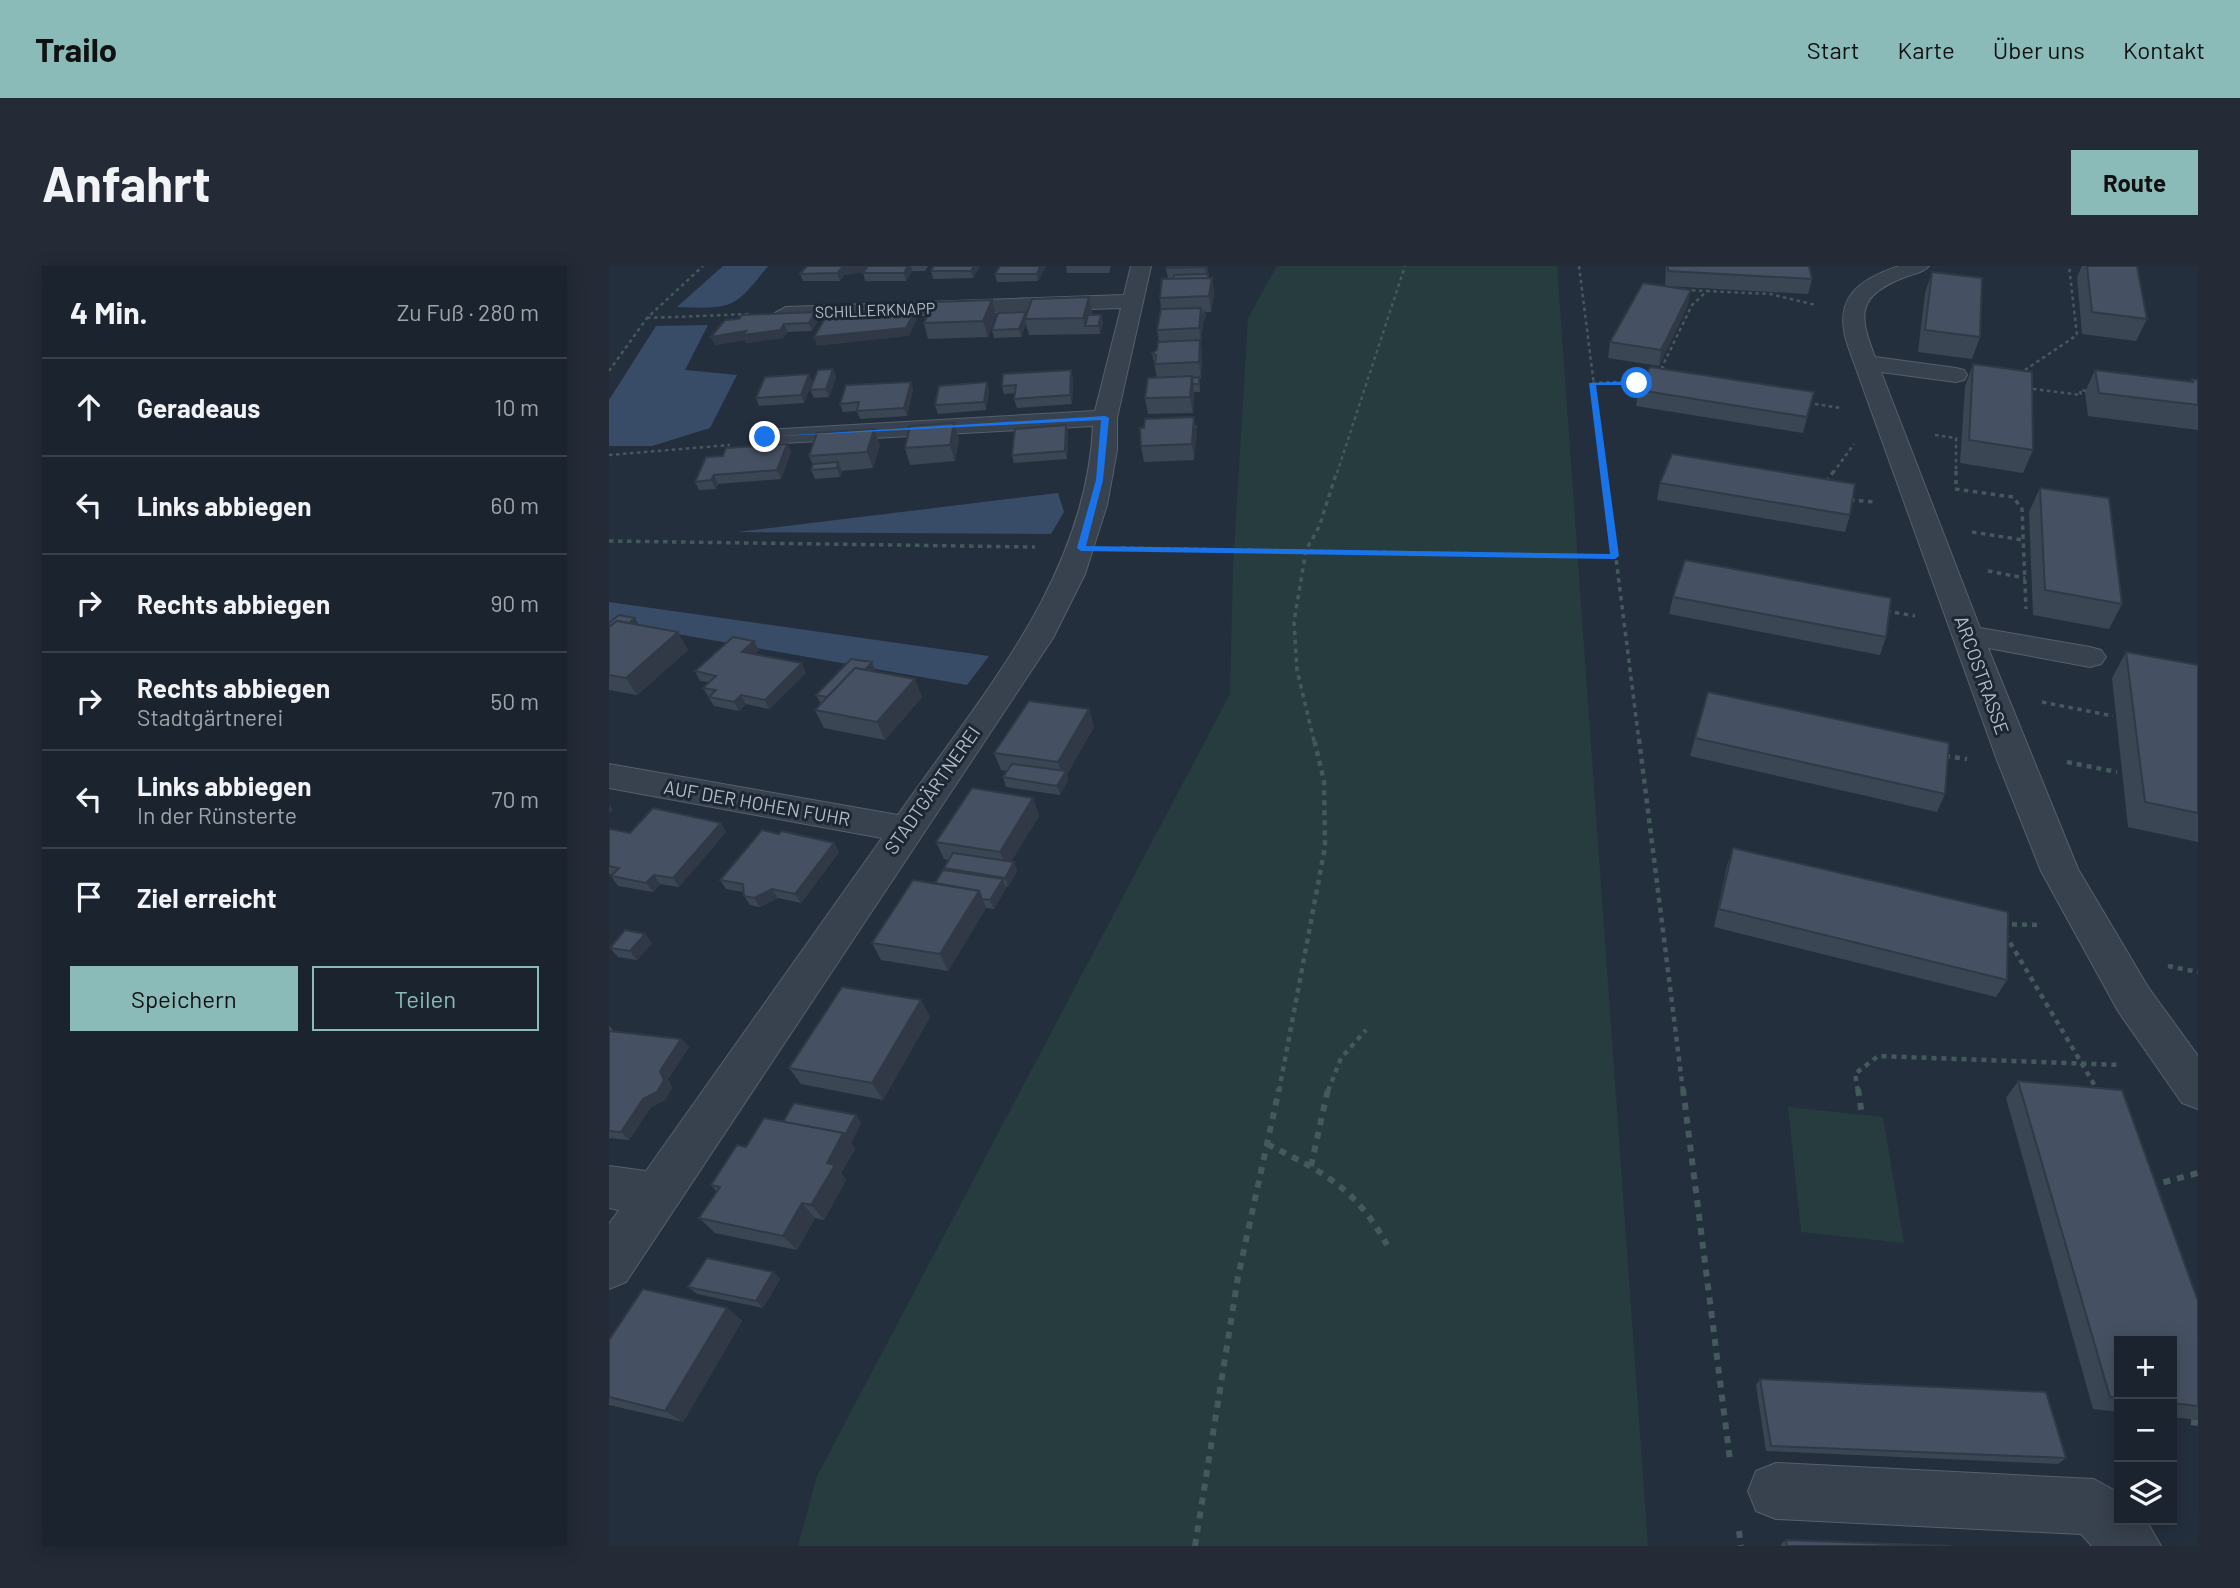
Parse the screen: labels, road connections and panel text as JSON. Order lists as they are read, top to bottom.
{
  "streets": {
    "street": [
      "SCHILLERKNAPP",
      "ARCOSTRASSE",
      "STADTGÄRTNEREI",
      "AUF DER HOHEN FUHR"
    ]
  },
  "crossings": [
    ["SCHILLERKNAPP", "STADTGÄRTNEREI"],
    ["STADTGÄRTNEREI", "AUF DER HOHEN FUHR"]
  ],
  "page": {
    "header": "Trailo",
    "nav": [
      "Start",
      "Karte",
      "Über uns",
      "Kontakt"
    ],
    "buttons": [
      "Route",
      ["Speichern", "Teilen"]
    ],
    "title": "Anfahrt",
    "heading": ["4 Min.", "Zu Fuß · 280 m"],
    "list": [
      ["Geradeaus", "10 m"],
      ["Links abbiegen", "60 m"],
      ["Rechts abbiegen", "90 m"],
      ["Rechts abbiegen", "Stadtgärtnerei", "50 m"],
      ["Links abbiegen", "In der Rünsterte", "70 m"],
      "Ziel erreicht"
    ],
    "map_buttons": ["+", "−"]
  }
}
